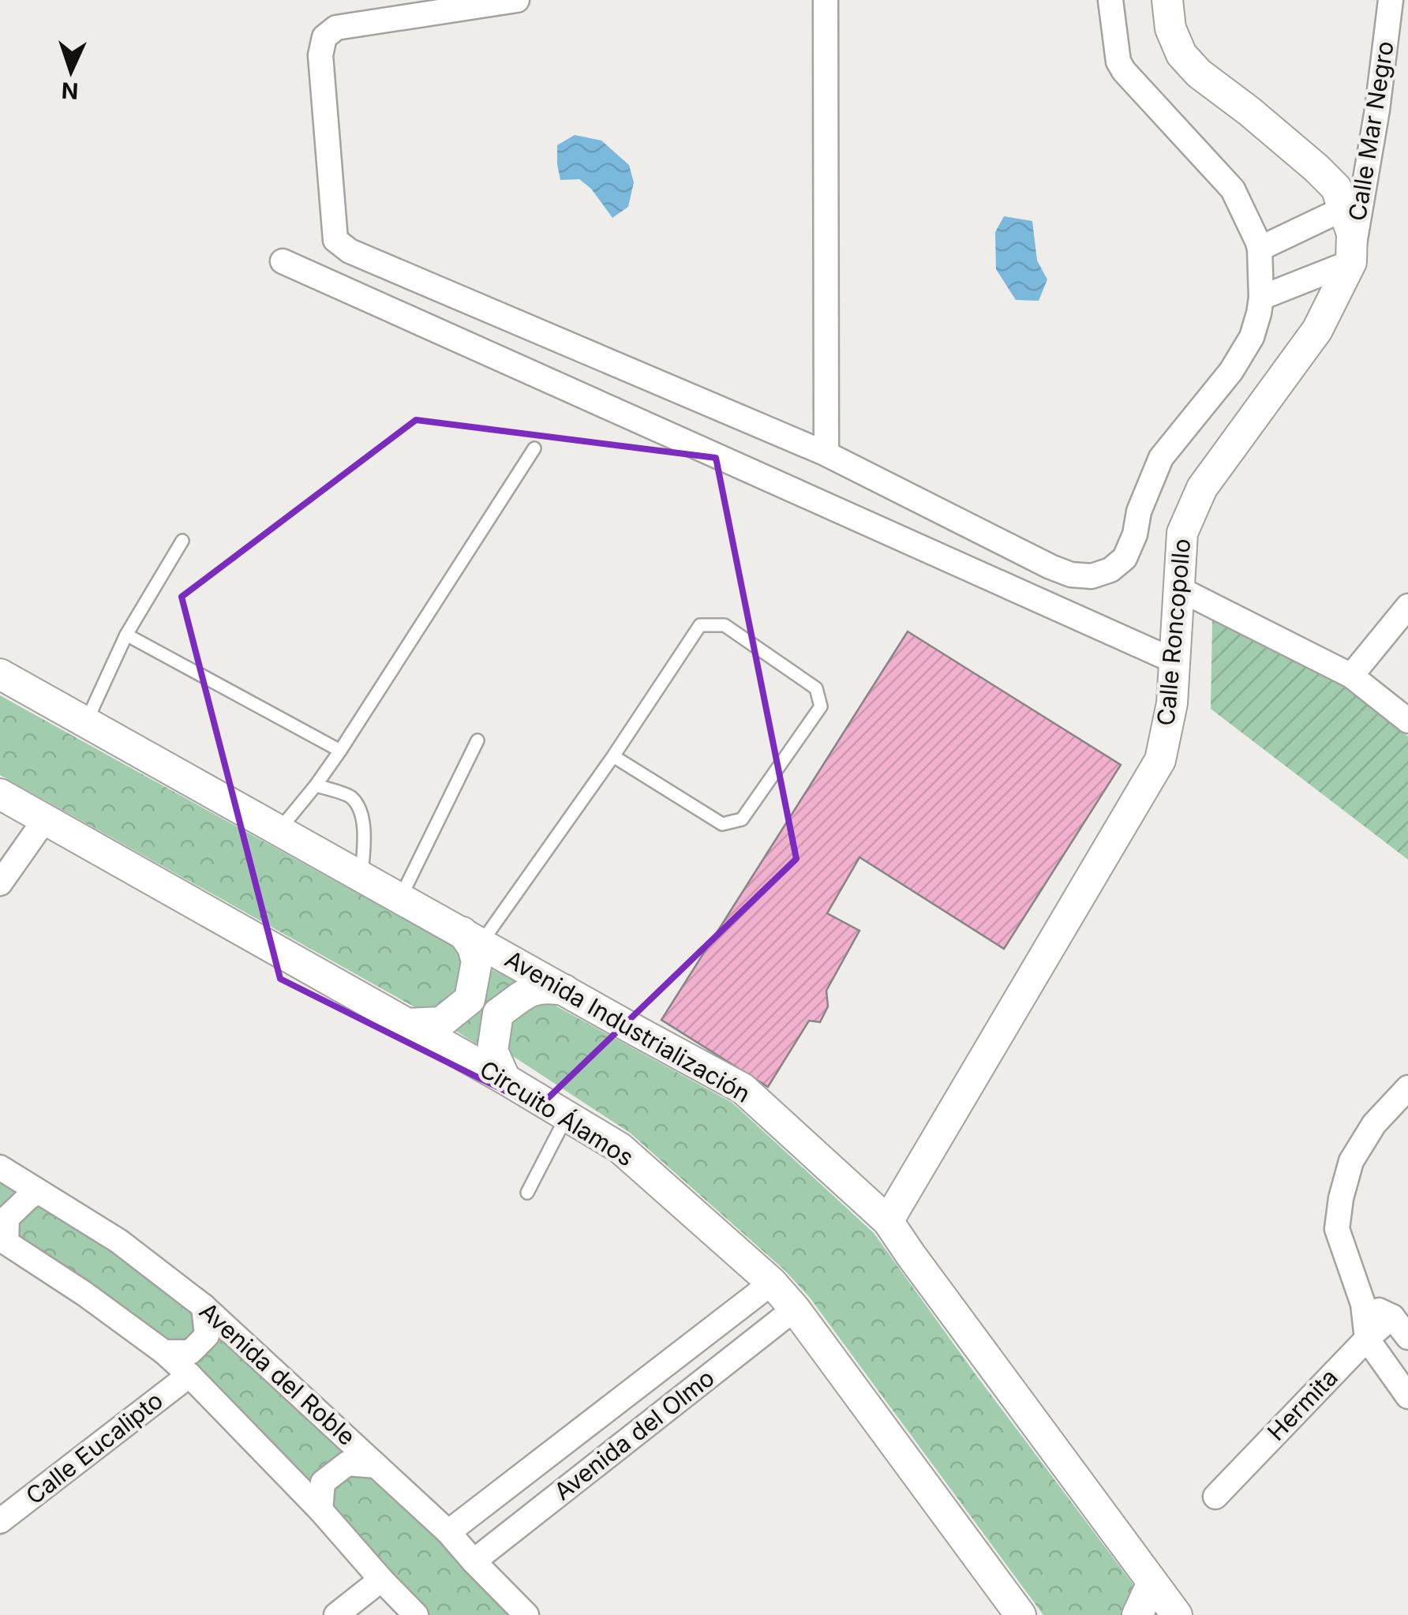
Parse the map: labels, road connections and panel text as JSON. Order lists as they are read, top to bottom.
{
  "streets": {
    "street": [
      "Calle Mar Negro",
      "Calle Roncopollo",
      "Avenida Industrialización",
      "Circuito Álamos",
      "Avenida del Roble",
      "Hermita",
      "Avenida del Olmo",
      "Calle Eucalipto"
    ]
  },
  "crossings": [
    ["Calle Mar Negro", "Calle Roncopollo"],
    ["Calle Roncopollo", "Avenida Industrialización"],
    ["Circuito Álamos", "Avenida del Olmo"],
    ["Avenida del Roble", "Avenida del Olmo"]
  ],
  "north": "bottom"
}
